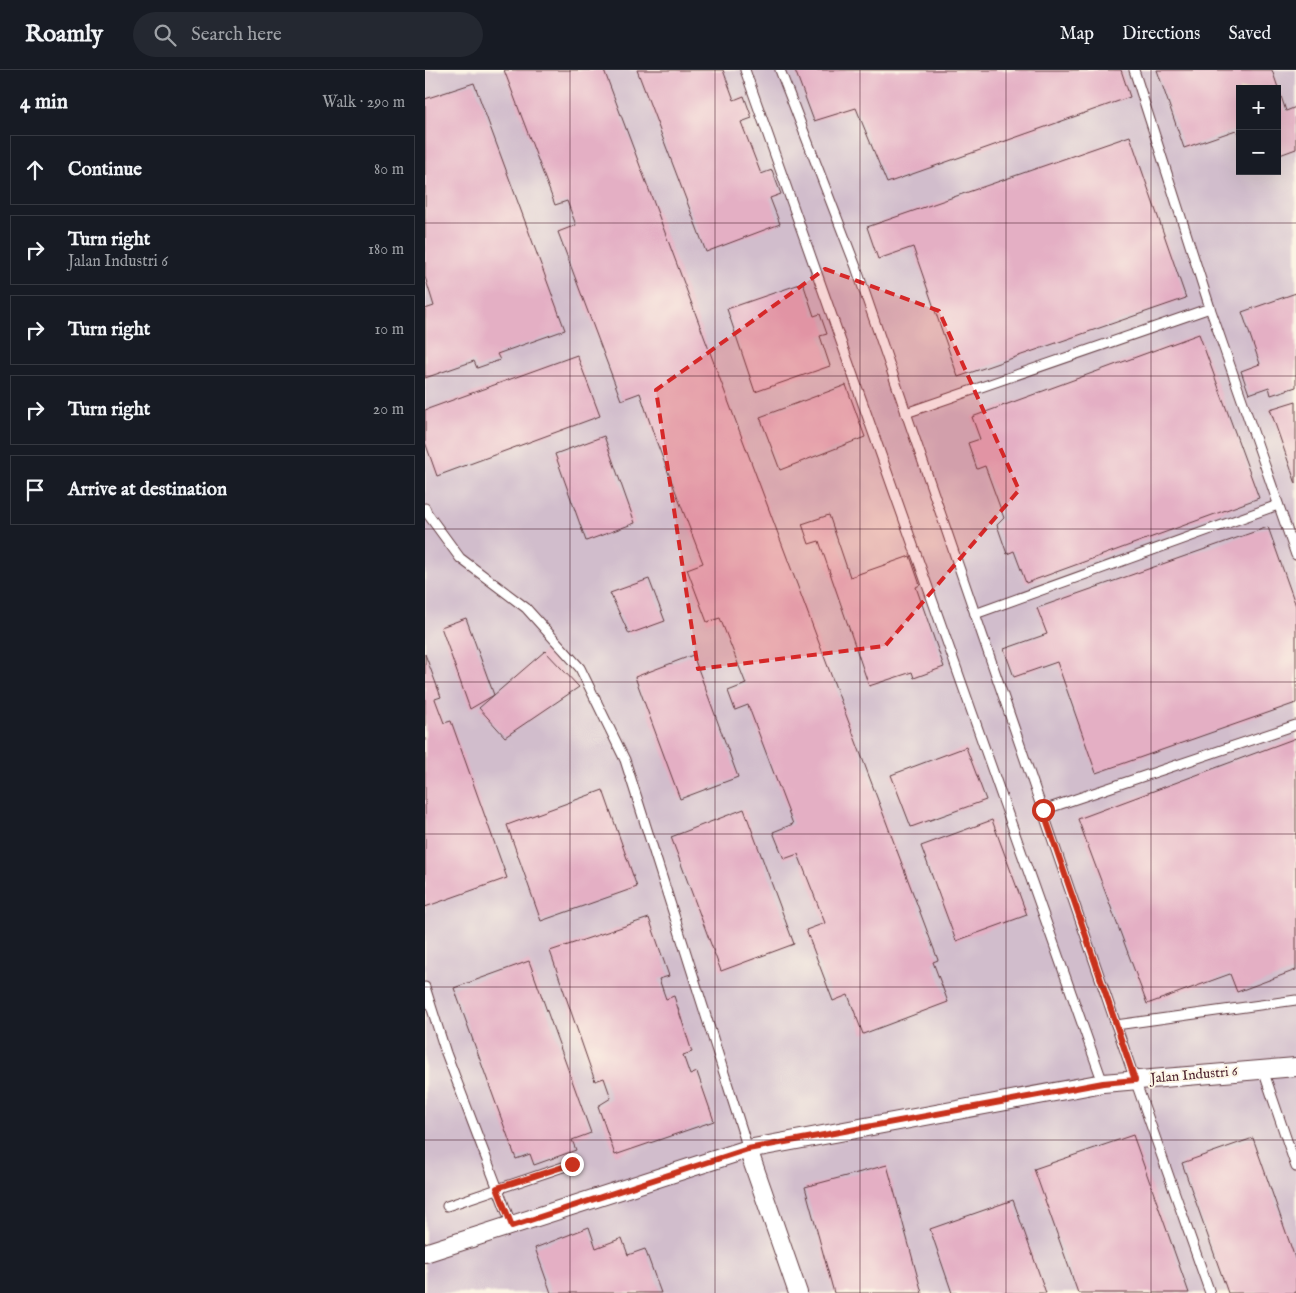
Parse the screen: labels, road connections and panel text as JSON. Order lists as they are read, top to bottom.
{
  "streets": {
    "street": ["Jalan Industri 6"]
  },
  "page": {
    "header": "Roamly",
    "search": "Search here",
    "nav": ["Map", "Directions", "Saved"],
    "heading": ["4 min", "Walk · 290 m"],
    "map_buttons": ["+", "−"],
    "list": [
      ["Continue", "80 m"],
      ["Turn right", "Jalan Industri 6", "180 m"],
      ["Turn right", "10 m"],
      ["Turn right", "20 m"],
      "Arrive at destination"
    ]
  }
}
